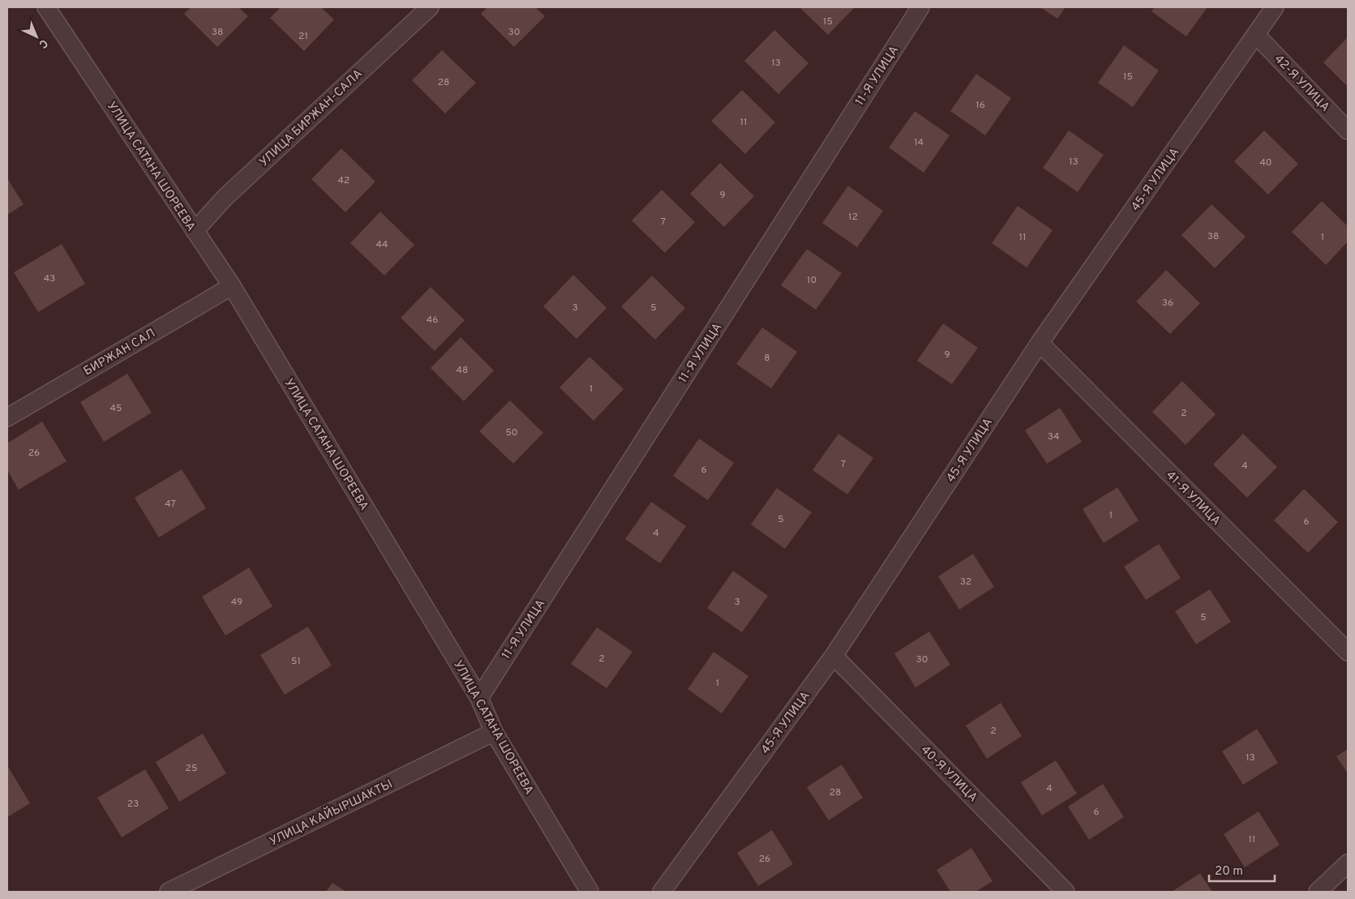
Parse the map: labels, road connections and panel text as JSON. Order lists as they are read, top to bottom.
{
  "streets": {
    "street": [
      "11-Я УЛИЦА",
      "42-Я УЛИЦА",
      "УЛИЦА БИРЖАН-САЛА",
      "УЛИЦА САТАНА ШОРЕЕВА",
      "45-Я УЛИЦА",
      "БИРЖАН САЛ",
      "41-Я УЛИЦА",
      "40-Я УЛИЦА",
      "УЛИЦА КАЙЫРШАКТЫ"
    ]
  },
  "crossings": [
    ["11-Я УЛИЦА", "УЛИЦА САТАНА ШОРЕЕВА"],
    ["42-Я УЛИЦА", "45-Я УЛИЦА"],
    ["УЛИЦА БИРЖАН-САЛА", "УЛИЦА САТАНА ШОРЕЕВА"],
    ["УЛИЦА САТАНА ШОРЕЕВА", "БИРЖАН САЛ"],
    ["УЛИЦА САТАНА ШОРЕЕВА", "УЛИЦА КАЙЫРШАКТЫ"],
    ["45-Я УЛИЦА", "41-Я УЛИЦА"],
    ["45-Я УЛИЦА", "40-Я УЛИЦА"]
  ],
  "house_numbers": [
    "15",
    "38",
    "30",
    "21",
    "13",
    "15",
    "28",
    "16",
    "11",
    "14",
    "13",
    "40",
    "42",
    "9",
    "12",
    "7",
    "38",
    "11",
    "1",
    "44",
    "43",
    "10",
    "36",
    "3",
    "5",
    "46",
    "9",
    "8",
    "48",
    "1",
    "45",
    "2",
    "50",
    "34",
    "26",
    "7",
    "4",
    "6",
    "47",
    "1",
    "5",
    "6",
    "4",
    "32",
    "49",
    "3",
    "5",
    "2",
    "30",
    "51",
    "1",
    "2",
    "13",
    "25",
    "4",
    "28",
    "23",
    "6",
    "11",
    "26"
  ],
  "scale_bar": "20 m",
  "north": "bottom right"
}
